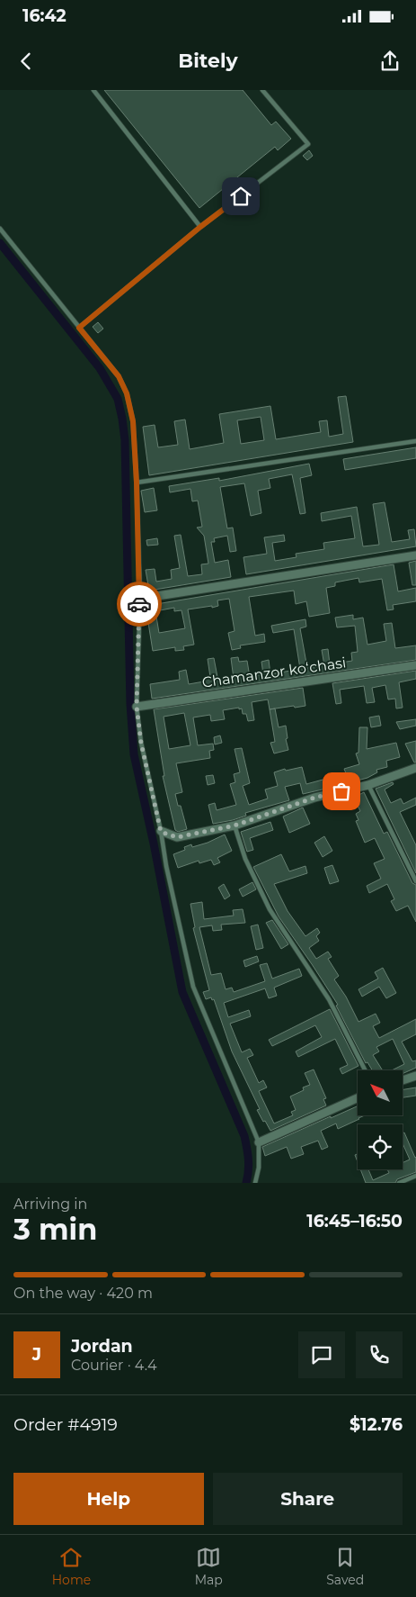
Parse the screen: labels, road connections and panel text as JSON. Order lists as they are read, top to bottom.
{
  "streets": {
    "street": ["Chamanzor koʻchasi"]
  },
  "north": "top left",
  "page": {
    "status": "16:42",
    "header": "Bitely",
    "heading": ["3 min", "Arriving in", "16:45–16:50"],
    "panel": [
      "Jordan",
      "Courier · 4.4",
      "Order #4919",
      "$12.76"
    ],
    "bar": "On the way · 420 m",
    "round": "J",
    "buttons": ["Help", "Share"],
    "tabs": ["Home", "Map", "Saved"]
  }
}
